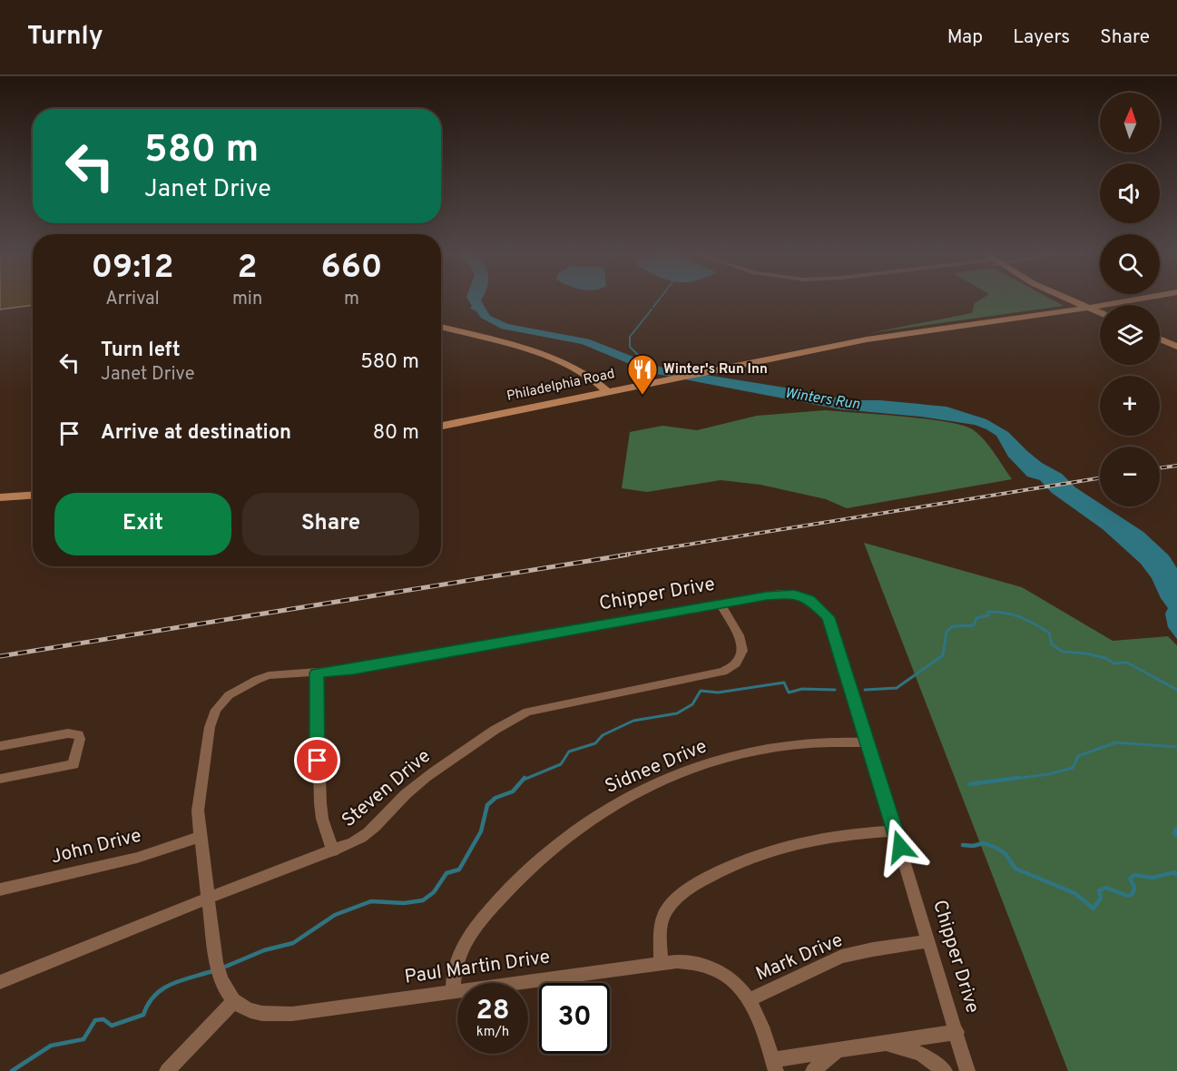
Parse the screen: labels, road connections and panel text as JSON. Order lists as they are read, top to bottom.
{
  "streets": {
    "main road": ["Philadelphia Road"],
    "street": [
      "Chipper Drive",
      "Sidnee Drive",
      "Steven Drive",
      "John Drive",
      "Mark Drive",
      "Paul Martin Drive"
    ]
  },
  "crossings": [
    ["Chipper Drive", "Sidnee Drive"],
    ["Chipper Drive", "Steven Drive"],
    ["Chipper Drive", "John Drive"],
    ["Chipper Drive", "Mark Drive"],
    ["Sidnee Drive", "Paul Martin Drive"],
    ["Mark Drive", "Paul Martin Drive"]
  ],
  "water": ["Winters Run"],
  "places": {
    "restaurant": ["Winter's Run Inn"]
  },
  "north": "top",
  "page": {
    "header": "Turnly",
    "nav": ["Map", "Layers", "Share"],
    "map_buttons": ["+", "−"],
    "turn": ["580 m", "Janet Drive"],
    "eta": [
      "09:12",
      "Arrival",
      "2",
      "min",
      "660",
      "m"
    ],
    "list": [
      {
        "name": "Turn left",
        "note": "Janet Drive",
        "value": "580 m"
      },
      {
        "name": "Arrive at destination",
        "value": "80 m"
      }
    ],
    "buttons": ["Exit", "Share"],
    "speed": "28 km/h",
    "limit": "30"
  }
}
